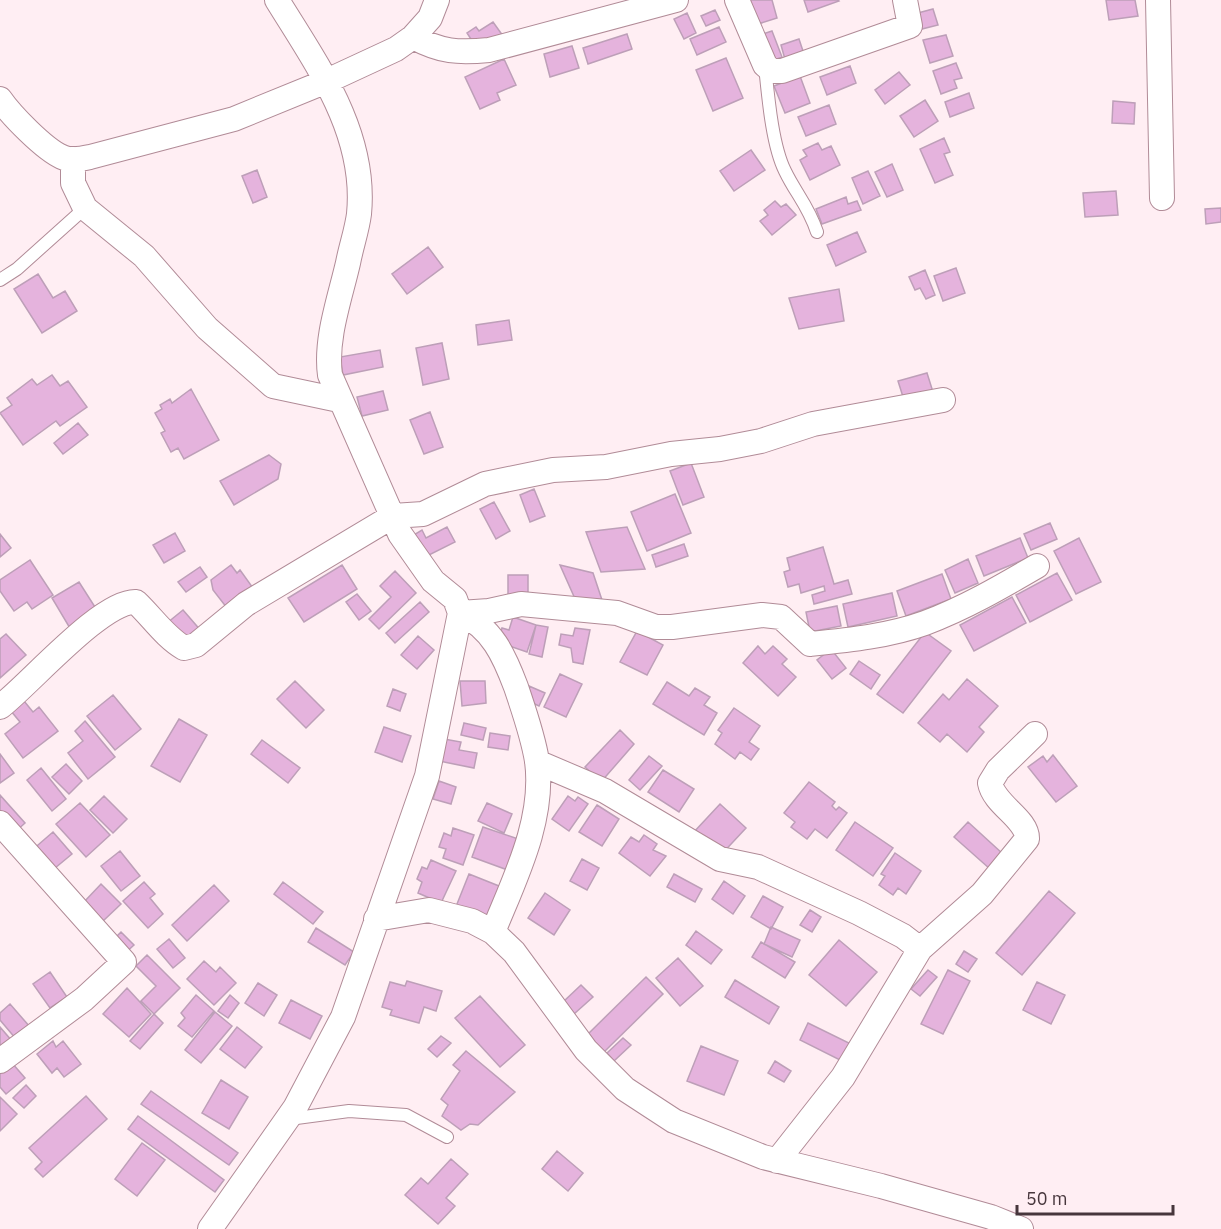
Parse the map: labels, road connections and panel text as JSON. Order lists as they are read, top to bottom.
{
  "scale_bar": "50 m"
}
